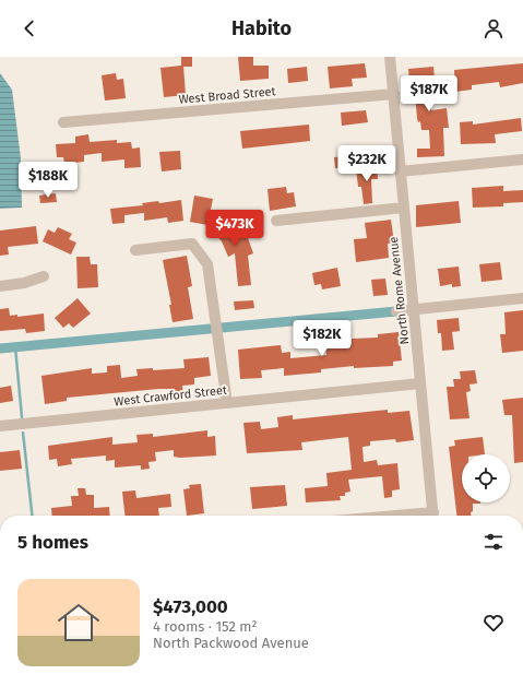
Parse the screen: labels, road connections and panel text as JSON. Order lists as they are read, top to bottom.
{
  "streets": {
    "street": ["West Broad Street", "North Rome Avenue", "West Crawford Street"]
  },
  "crossings": [
    ["West Broad Street", "North Rome Avenue"],
    ["North Rome Avenue", "West Crawford Street"]
  ],
  "page": {
    "header": "Habito",
    "price": [
      "$187K",
      "$232K",
      "$188K",
      "$473K",
      "$182K"
    ],
    "heading": "5 homes",
    "list": [
      {
        "name": "$473,000",
        "note": "4 rooms · 152 m² · North Packwood Avenue"
      }
    ]
  }
}
